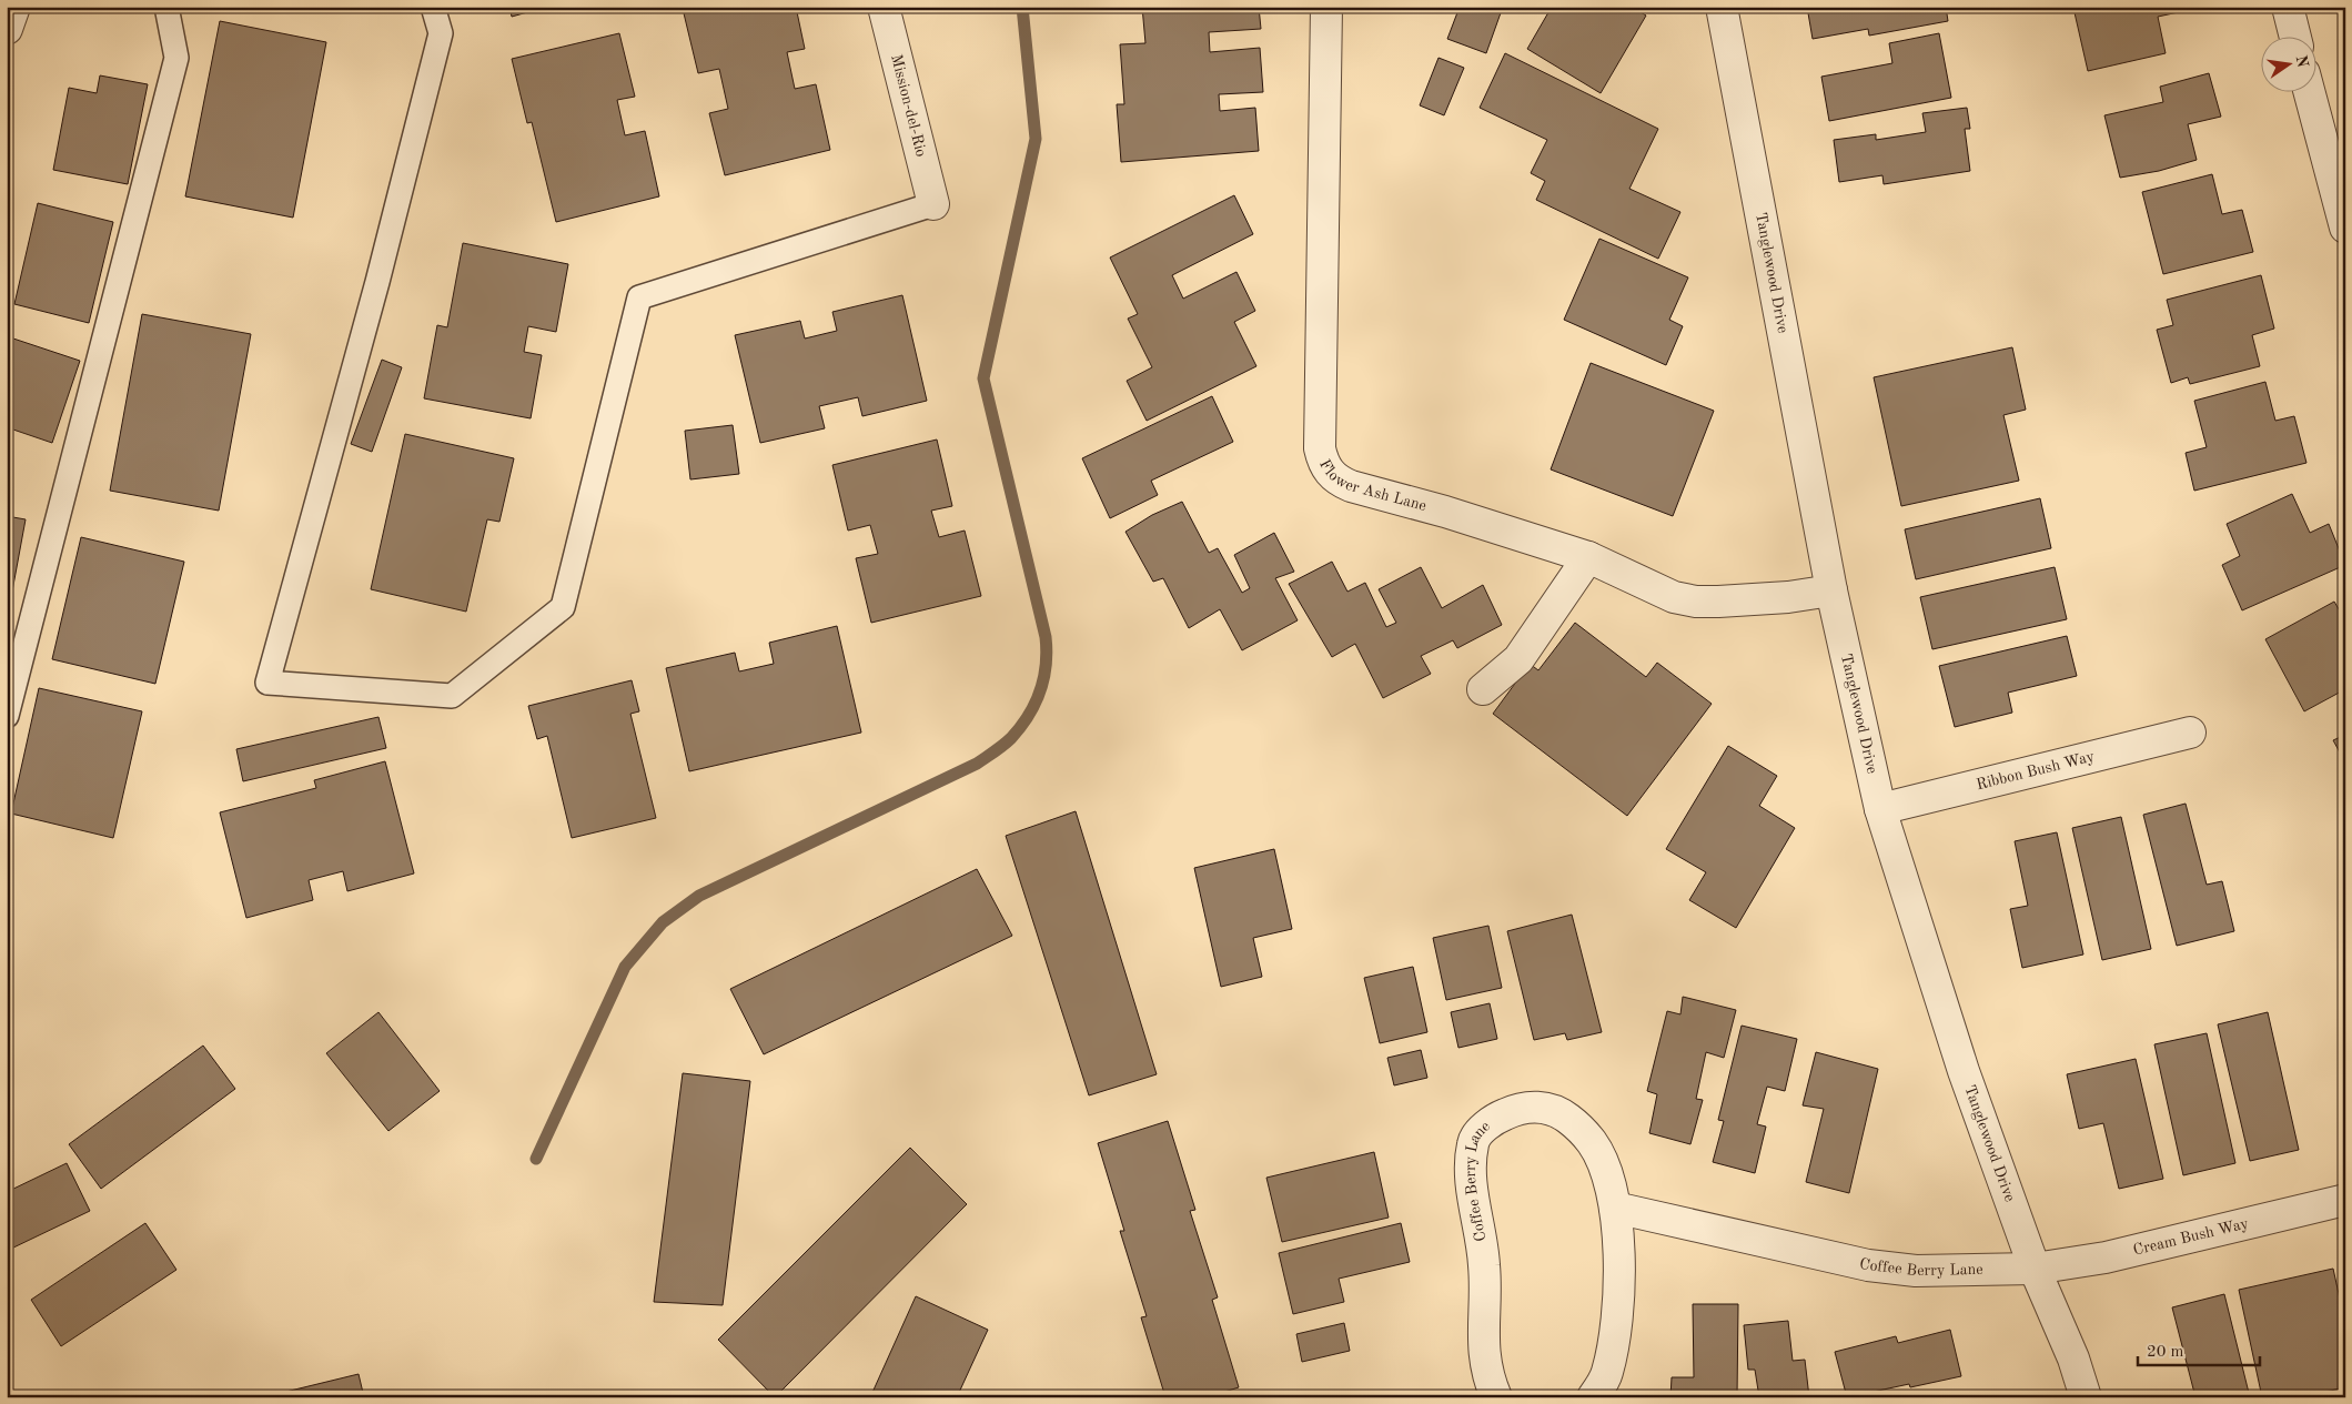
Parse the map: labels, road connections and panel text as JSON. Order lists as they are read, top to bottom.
{
  "streets": {
    "street": [
      "Mission-del-Rio",
      "Tanglewood Drive",
      "Flower Ash Lane",
      "Ribbon Bush Way",
      "Coffee Berry Lane",
      "Cream Bush Way"
    ]
  },
  "crossings": [
    ["Tanglewood Drive", "Flower Ash Lane"],
    ["Tanglewood Drive", "Ribbon Bush Way"],
    ["Tanglewood Drive", "Coffee Berry Lane"],
    ["Tanglewood Drive", "Cream Bush Way"],
    ["Coffee Berry Lane", "Cream Bush Way"]
  ],
  "scale_bar": "20 m",
  "north": "right"
}
